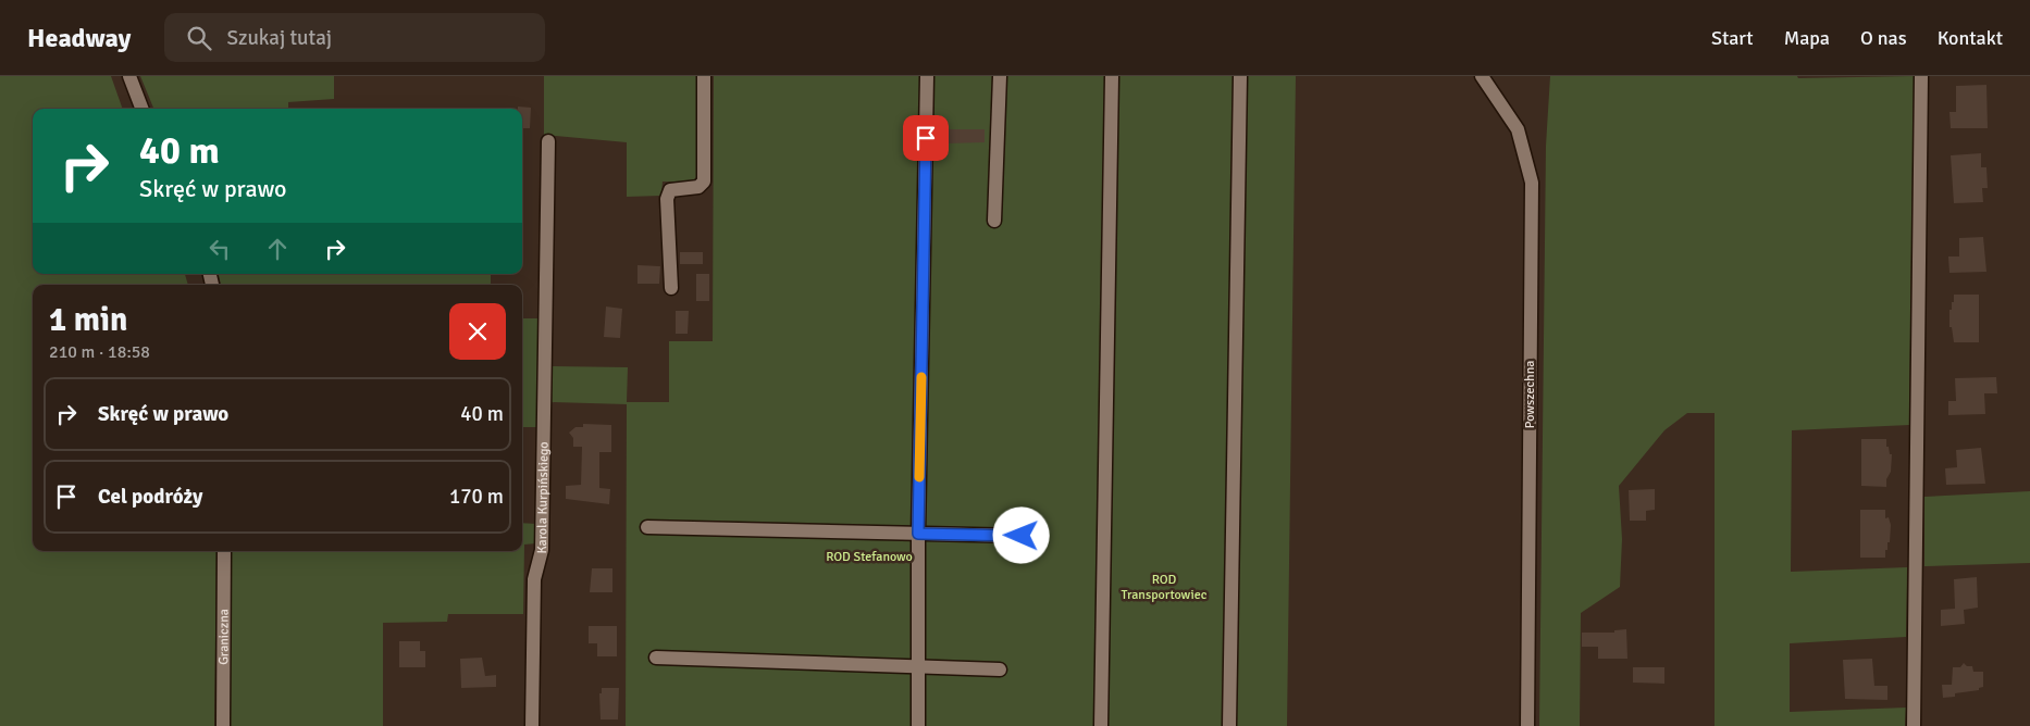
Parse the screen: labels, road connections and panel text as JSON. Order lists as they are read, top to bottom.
{
  "streets": {
    "street": ["Powszechna", "Karola Kurpińskiego", "Graniczna"]
  },
  "parks": ["ROD Stefanowo", "ROD Transportowiec"],
  "page": {
    "header": "Headway",
    "search": "Szukaj tutaj",
    "nav": [
      "Start",
      "Mapa",
      "O nas",
      "Kontakt"
    ],
    "turn": ["40 m", "Skręć w prawo"],
    "heading": ["1 min", "210 m · 18:58"],
    "list": [
      {
        "name": "Skręć w prawo",
        "value": "40 m"
      },
      {
        "name": "Cel podróży",
        "value": "170 m"
      }
    ]
  }
}
